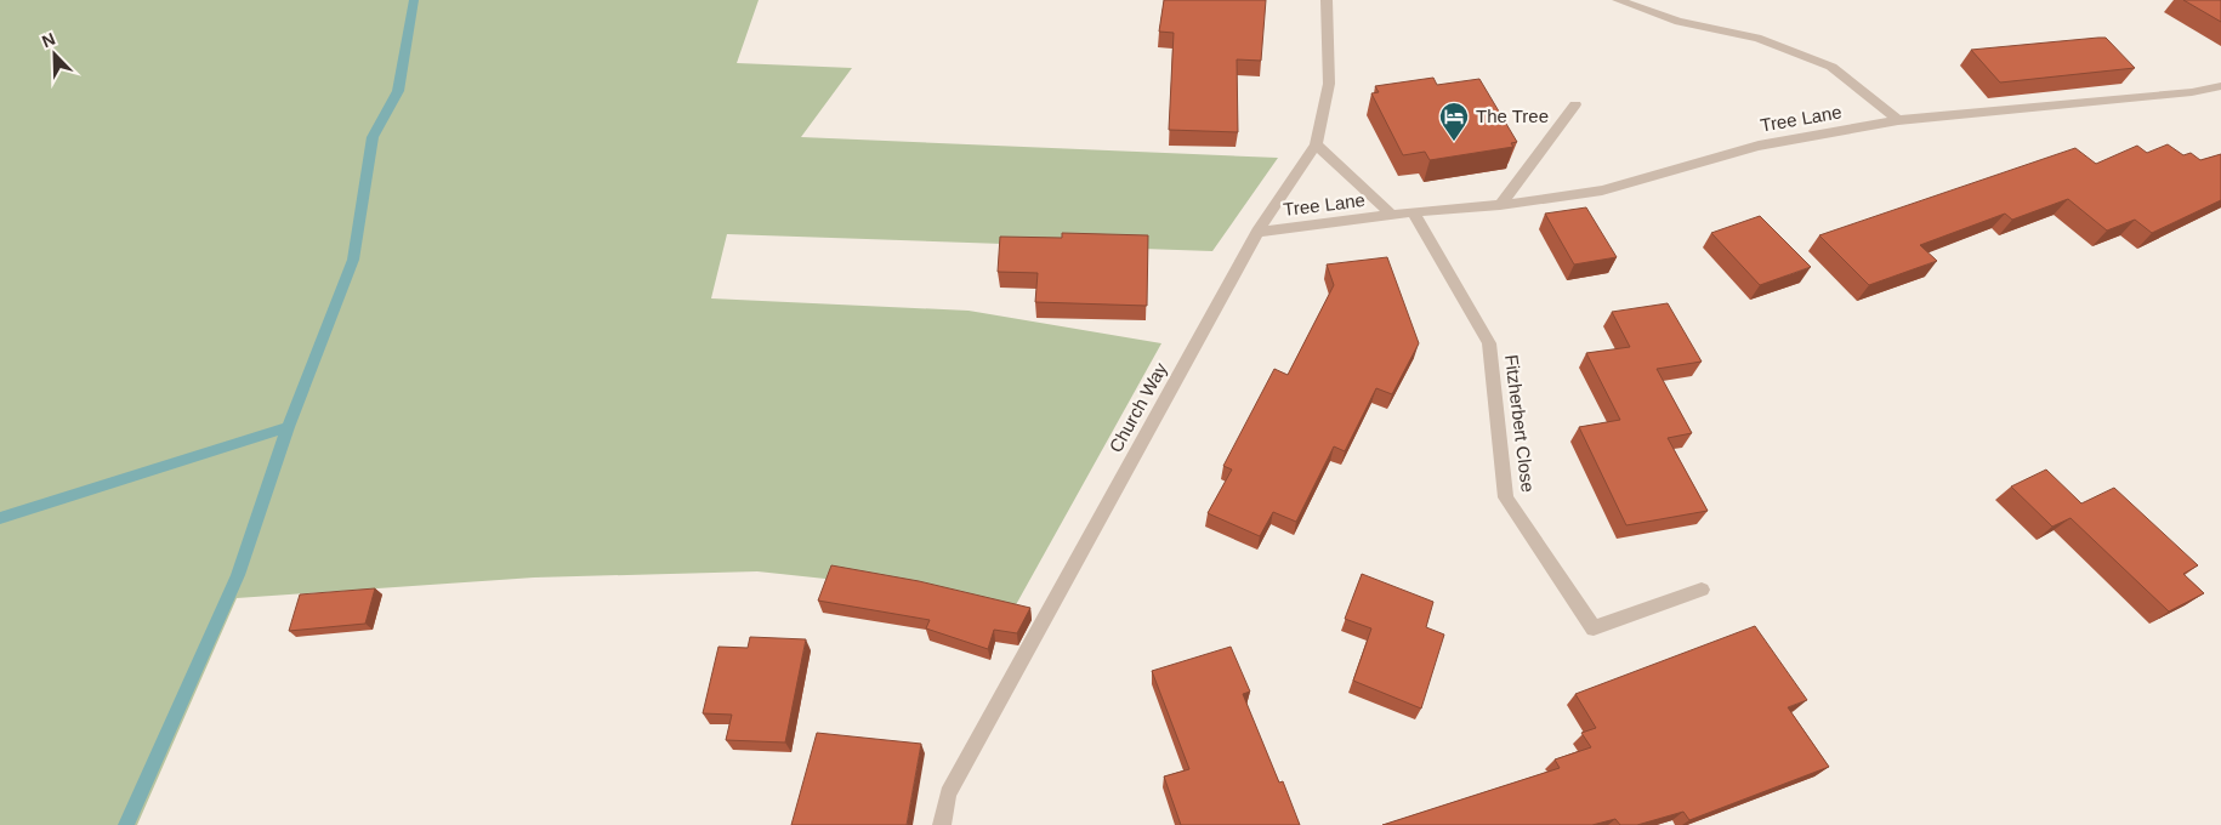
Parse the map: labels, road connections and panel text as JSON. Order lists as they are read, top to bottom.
{
  "streets": {
    "street": ["Tree Lane", "Church Way", "Fitzherbert Close"]
  },
  "crossings": [
    ["Tree Lane", "Church Way"],
    ["Tree Lane", "Fitzherbert Close"]
  ],
  "places": {
    "hotel": ["The Tree"]
  },
  "north": "top left"
}
